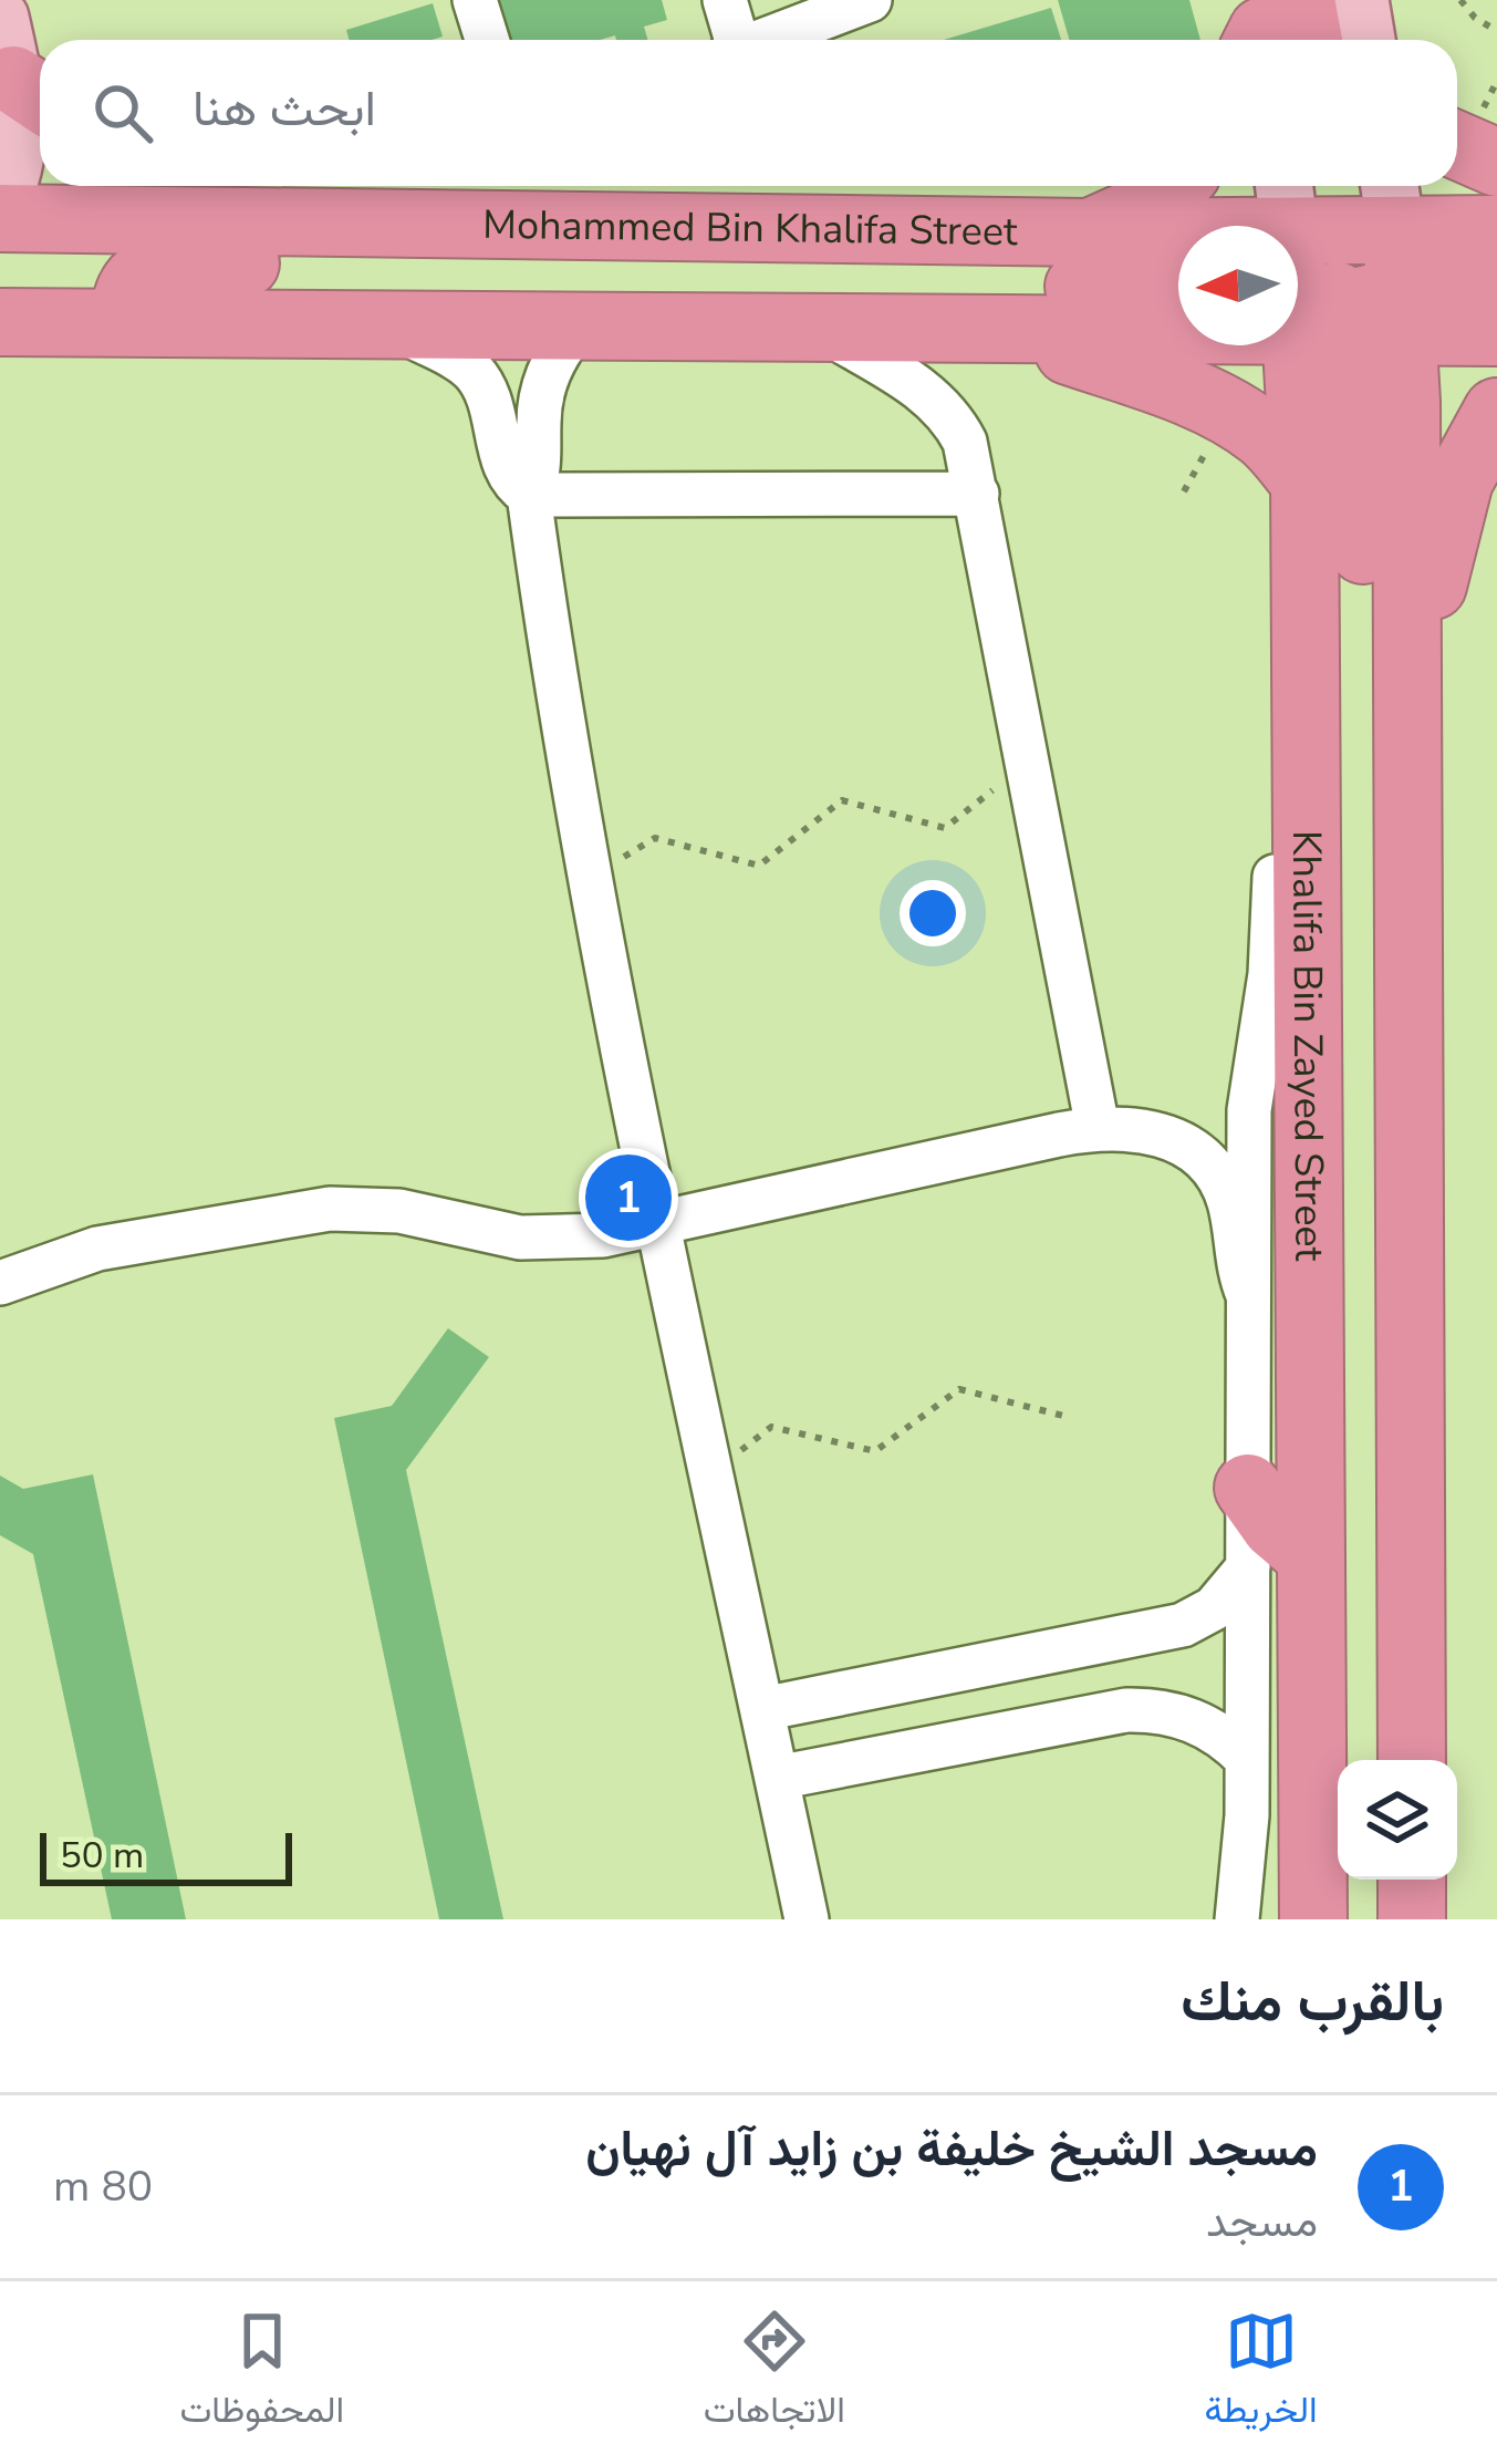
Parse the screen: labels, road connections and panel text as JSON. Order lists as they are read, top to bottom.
{
  "streets": {
    "highway": ["Mohammed Bin Khalifa Street", "Khalifa Bin Zayed Street"]
  },
  "crossings": [
    ["Mohammed Bin Khalifa Street", "Khalifa Bin Zayed Street"]
  ],
  "scale_bar": "50 m",
  "north": "left",
  "page": {
    "search": "ابحث هنا",
    "pins": "1",
    "scale": "50 m",
    "heading": "بالقرب منك",
    "list": [
      {
        "mark": "1",
        "name": "مسجد الشيخ خليفة بن زايد آل نهيان",
        "note": "مسجد",
        "value": "80 m"
      }
    ],
    "nav": ["الخريطة", "الاتجاهات", "المحفوظات"]
  }
}
